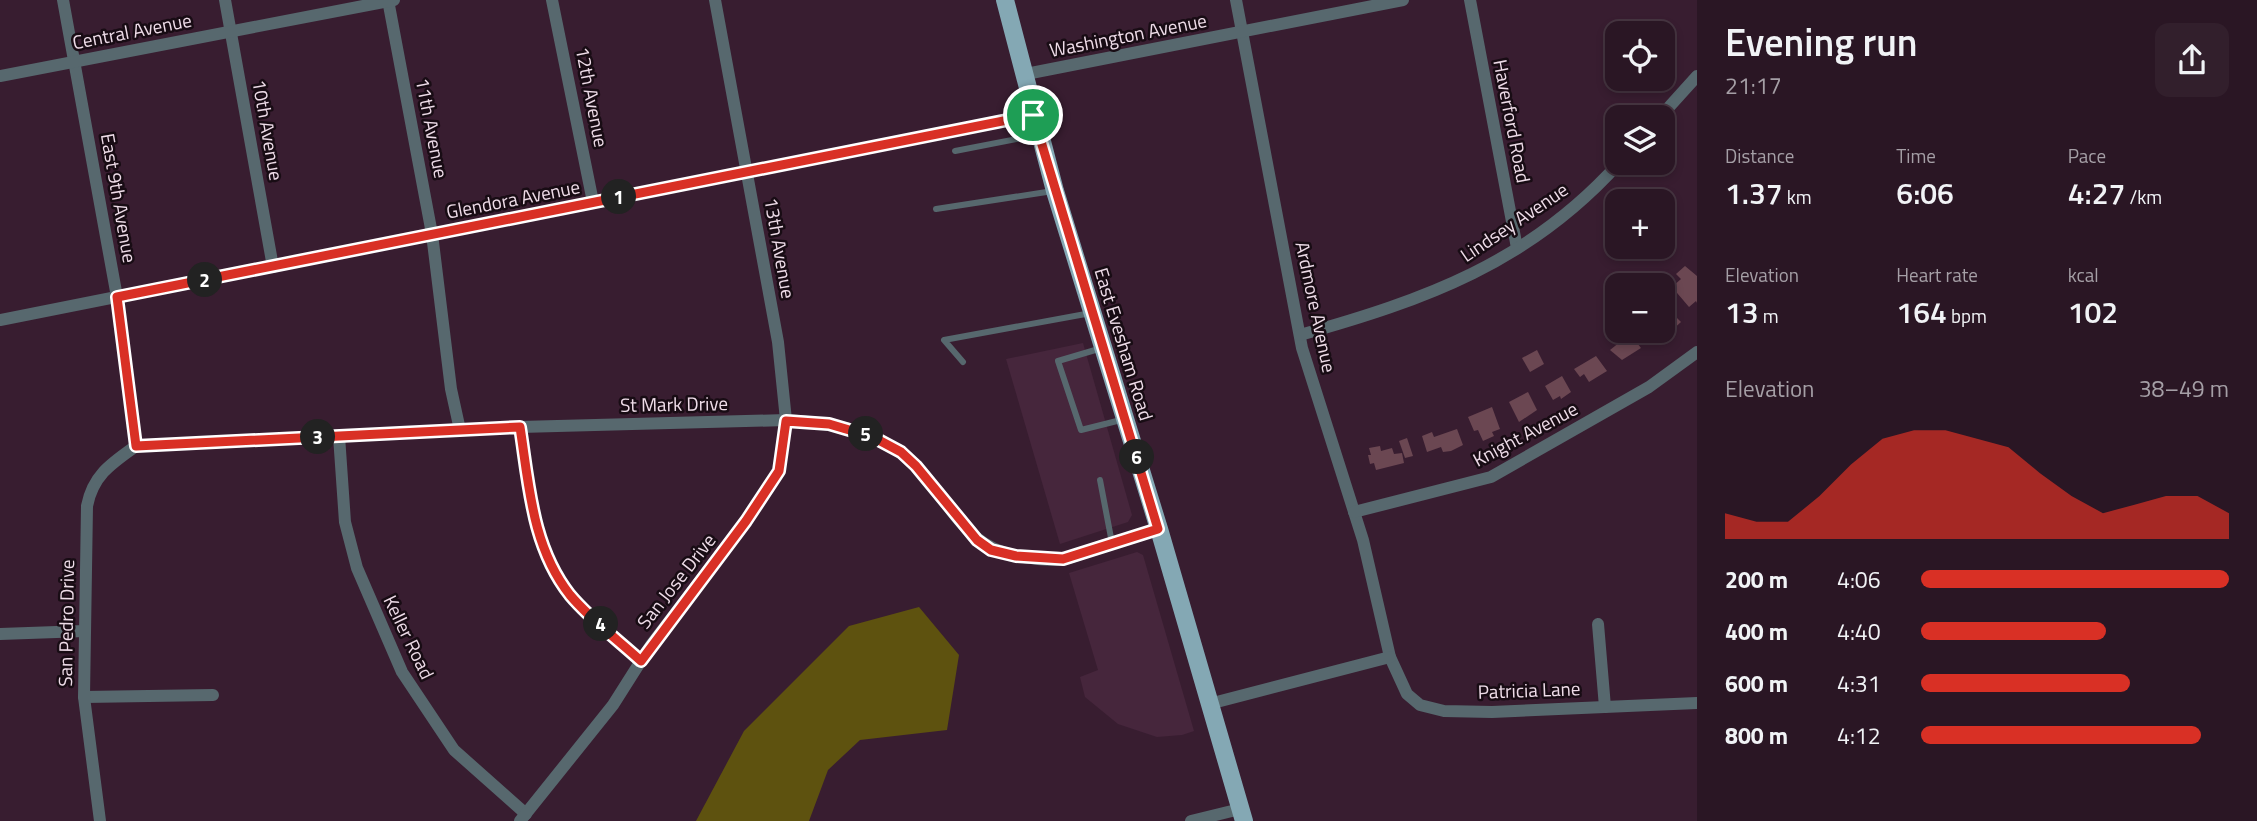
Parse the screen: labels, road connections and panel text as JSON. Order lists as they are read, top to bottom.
{
  "streets": {
    "main road": ["East Evesham Road"],
    "street": [
      "Central Avenue",
      "Washington Avenue",
      "12th Avenue",
      "Haverford Road",
      "11th Avenue",
      "10th Avenue",
      "East 9th Avenue",
      "Glendora Avenue",
      "Lindsey Avenue",
      "13th Avenue",
      "Ardmore Avenue",
      "St Mark Drive",
      "Knight Avenue",
      "San Jose Drive",
      "San Pedro Drive",
      "Keller Road",
      "Patricia Lane"
    ]
  },
  "crossings": [
    ["Central Avenue", "11th Avenue"],
    ["Central Avenue", "10th Avenue"],
    ["Central Avenue", "East 9th Avenue"],
    ["Washington Avenue", "Ardmore Avenue"],
    ["Washington Avenue", "East Evesham Road"],
    ["12th Avenue", "Glendora Avenue"],
    ["Haverford Road", "Lindsey Avenue"],
    ["11th Avenue", "Glendora Avenue"],
    ["11th Avenue", "St Mark Drive"],
    ["10th Avenue", "Glendora Avenue"],
    ["East 9th Avenue", "Glendora Avenue"],
    ["East 9th Avenue", "St Mark Drive"],
    ["East 9th Avenue", "San Pedro Drive"],
    ["Glendora Avenue", "13th Avenue"],
    ["Glendora Avenue", "East Evesham Road"],
    ["Lindsey Avenue", "Ardmore Avenue"],
    ["13th Avenue", "St Mark Drive"],
    ["13th Avenue", "San Jose Drive"],
    ["Ardmore Avenue", "Knight Avenue"],
    ["Ardmore Avenue", "Patricia Lane"],
    ["East Evesham Road", "St Mark Drive"],
    ["St Mark Drive", "San Jose Drive"],
    ["St Mark Drive", "San Pedro Drive"],
    ["St Mark Drive", "Keller Road"],
    ["San Jose Drive", "Keller Road"]
  ],
  "page": {
    "heading": ["Evening run", "21:17"],
    "map_buttons": ["+", "−"],
    "stats": [
      ["Distance", "1.37 km"],
      ["Time", "6:06"],
      ["Pace", "4:27 /km"],
      ["Elevation", "13 m"],
      ["Heart rate", "164 bpm"],
      ["kcal", "102"]
    ],
    "pins": [
      "1",
      "2",
      "5",
      "3",
      "6",
      "4"
    ],
    "chart": ["Elevation", "38–49 m"],
    "list": [
      {
        "name": "200 m",
        "note": "4:06"
      },
      {
        "name": "400 m",
        "note": "4:40"
      },
      {
        "name": "600 m",
        "note": "4:31"
      },
      {
        "name": "800 m",
        "note": "4:12"
      }
    ]
  }
}
